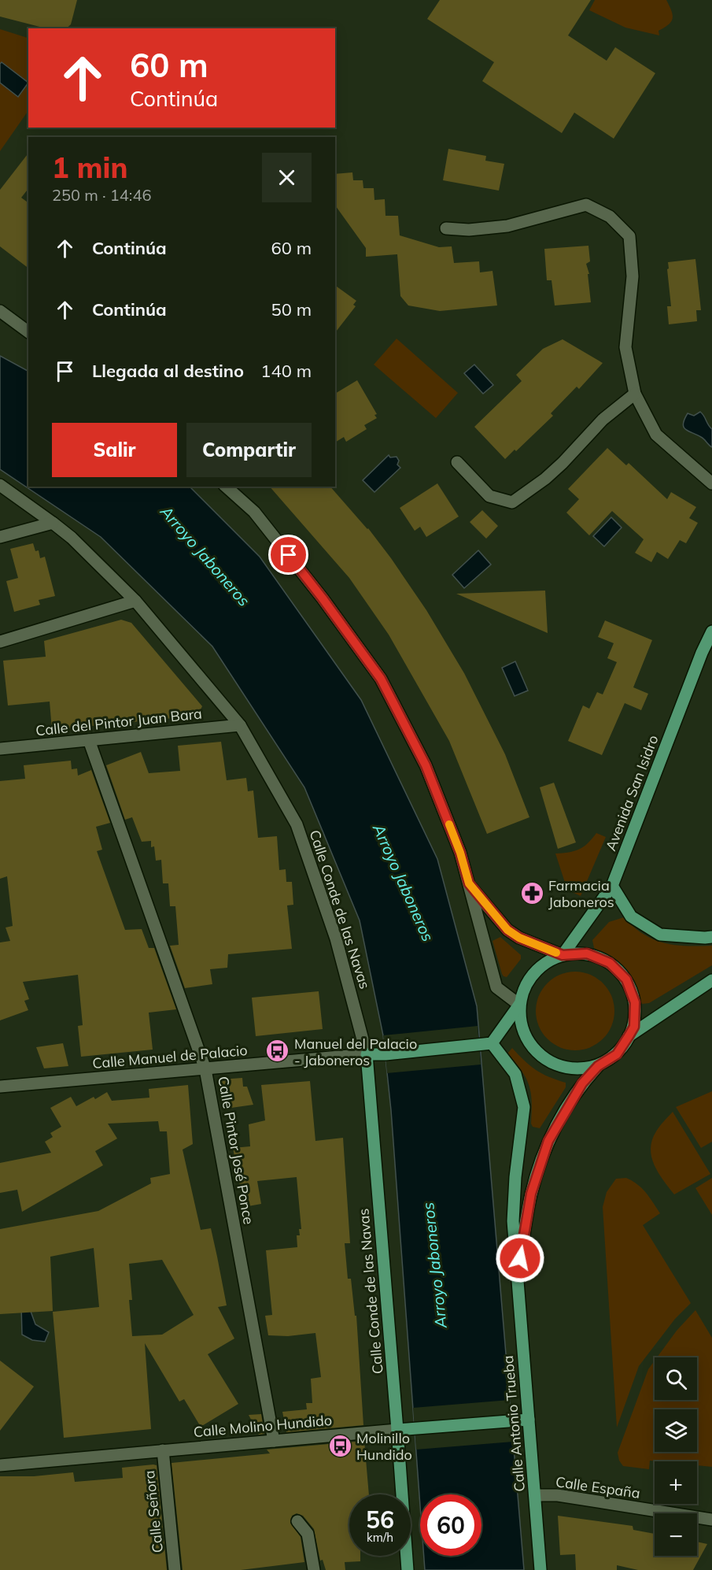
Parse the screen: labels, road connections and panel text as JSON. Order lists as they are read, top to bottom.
{
  "streets": {
    "main road": [
      "Avenida San Isidro",
      "Calle Conde de las Navas",
      "Calle Manuel de Palacio",
      "Calle Antonio Trueba",
      "Calle Molino Hundido"
    ],
    "street": [
      "Calle del Pintor Juan Bara",
      "Calle Pintor José Ponce",
      "Calle España",
      "Calle Señora"
    ]
  },
  "crossings": [
    ["Calle del Pintor Juan Bara", "Calle Conde de las Navas"],
    ["Calle del Pintor Juan Bara", "Calle Pintor José Ponce"],
    ["Avenida San Isidro", "Calle Antonio Trueba"],
    ["Calle Conde de las Navas", "Calle Manuel de Palacio"],
    ["Calle Conde de las Navas", "Calle Molino Hundido"],
    ["Calle Manuel de Palacio", "Calle Pintor José Ponce"],
    ["Calle Manuel de Palacio", "Calle Antonio Trueba"],
    ["Calle Pintor José Ponce", "Calle Molino Hundido"],
    ["Calle Antonio Trueba", "Calle Molino Hundido"],
    ["Calle Antonio Trueba", "Calle España"],
    ["Calle Molino Hundido", "Calle Señora"]
  ],
  "water": ["Arroyo Jaboneros"],
  "places": {
    "pharmacy": ["Farmacia Jaboneros"],
    "bus stop": ["Manuel del Palacio - Jaboneros", "Molinillo Hundido"]
  },
  "page": {
    "turn": ["60 m", "Continúa"],
    "heading": ["1 min", "250 m · 14:46"],
    "list": [
      {
        "name": "Continúa",
        "value": "60 m"
      },
      {
        "name": "Continúa",
        "value": "50 m"
      },
      {
        "name": "Llegada al destino",
        "value": "140 m"
      }
    ],
    "buttons": ["Salir", "Compartir"],
    "map_buttons": ["+", "−"],
    "speed": "56 km/h",
    "limit": "60"
  }
}
